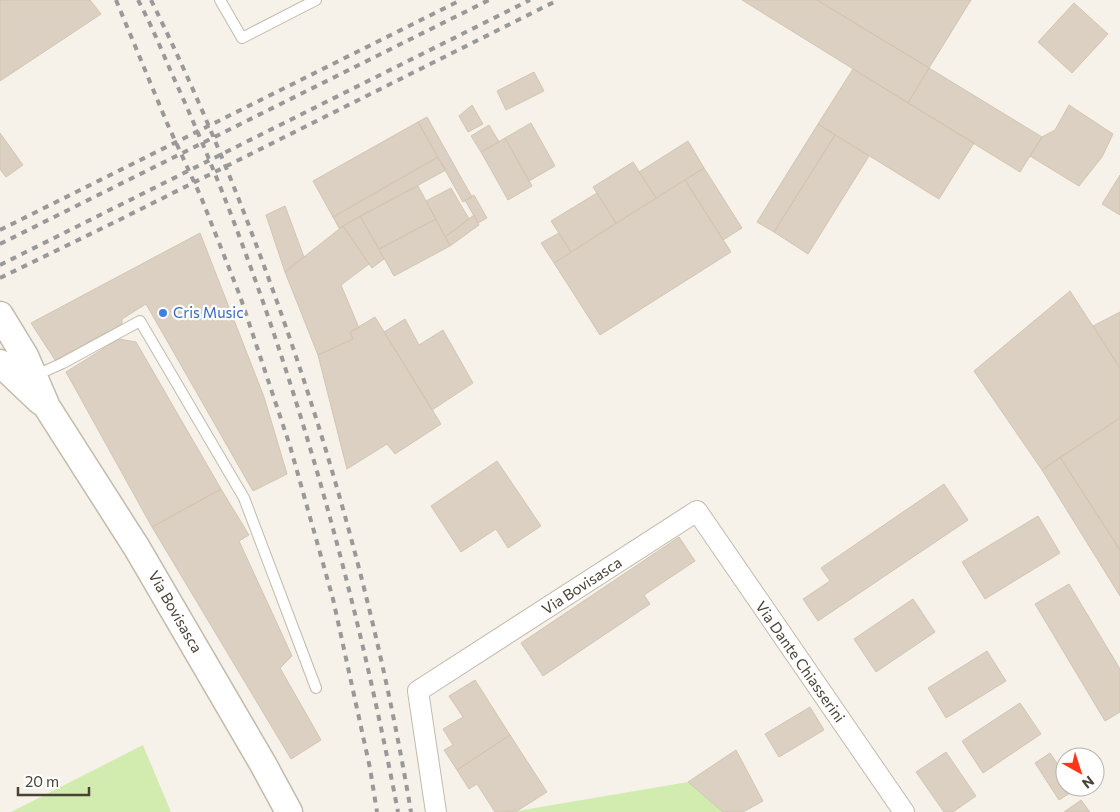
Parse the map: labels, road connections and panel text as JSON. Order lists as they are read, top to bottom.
{
  "streets": {
    "street": ["Via Bovisasca", "Via Dante Chiasserini"]
  },
  "crossings": [
    ["Via Bovisasca", "Via Dante Chiasserini"]
  ],
  "places": ["Cris Music"],
  "scale_bar": "20 m",
  "north": "bottom right"
}
